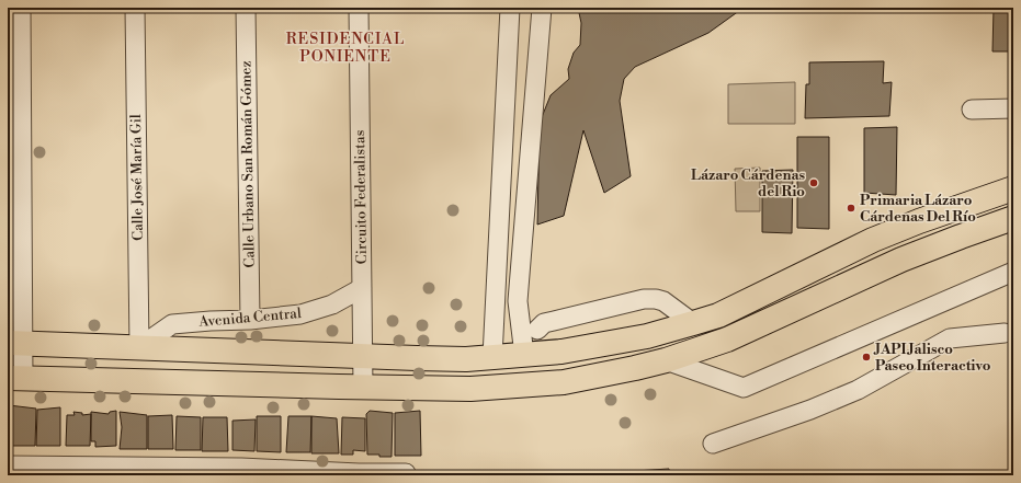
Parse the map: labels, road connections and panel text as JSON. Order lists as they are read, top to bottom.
{
  "streets": {
    "street": [
      "Calle Urbano San Román Gómez",
      "Calle José María Gil",
      "Circuito Federalistas",
      "Avenida Central"
    ]
  },
  "crossings": [
    ["Calle Urbano San Román Gómez", "Avenida Central"],
    ["Calle José María Gil", "Avenida Central"],
    ["Circuito Federalistas", "Avenida Central"]
  ],
  "districts": ["RESIDENCIAL PONIENTE"],
  "places": ["Lázaro Cárdenas del Rio", "Primaria Lázaro Cárdenas Del Río", "JAPI Jalisco Paseo Interactivo"]
}
